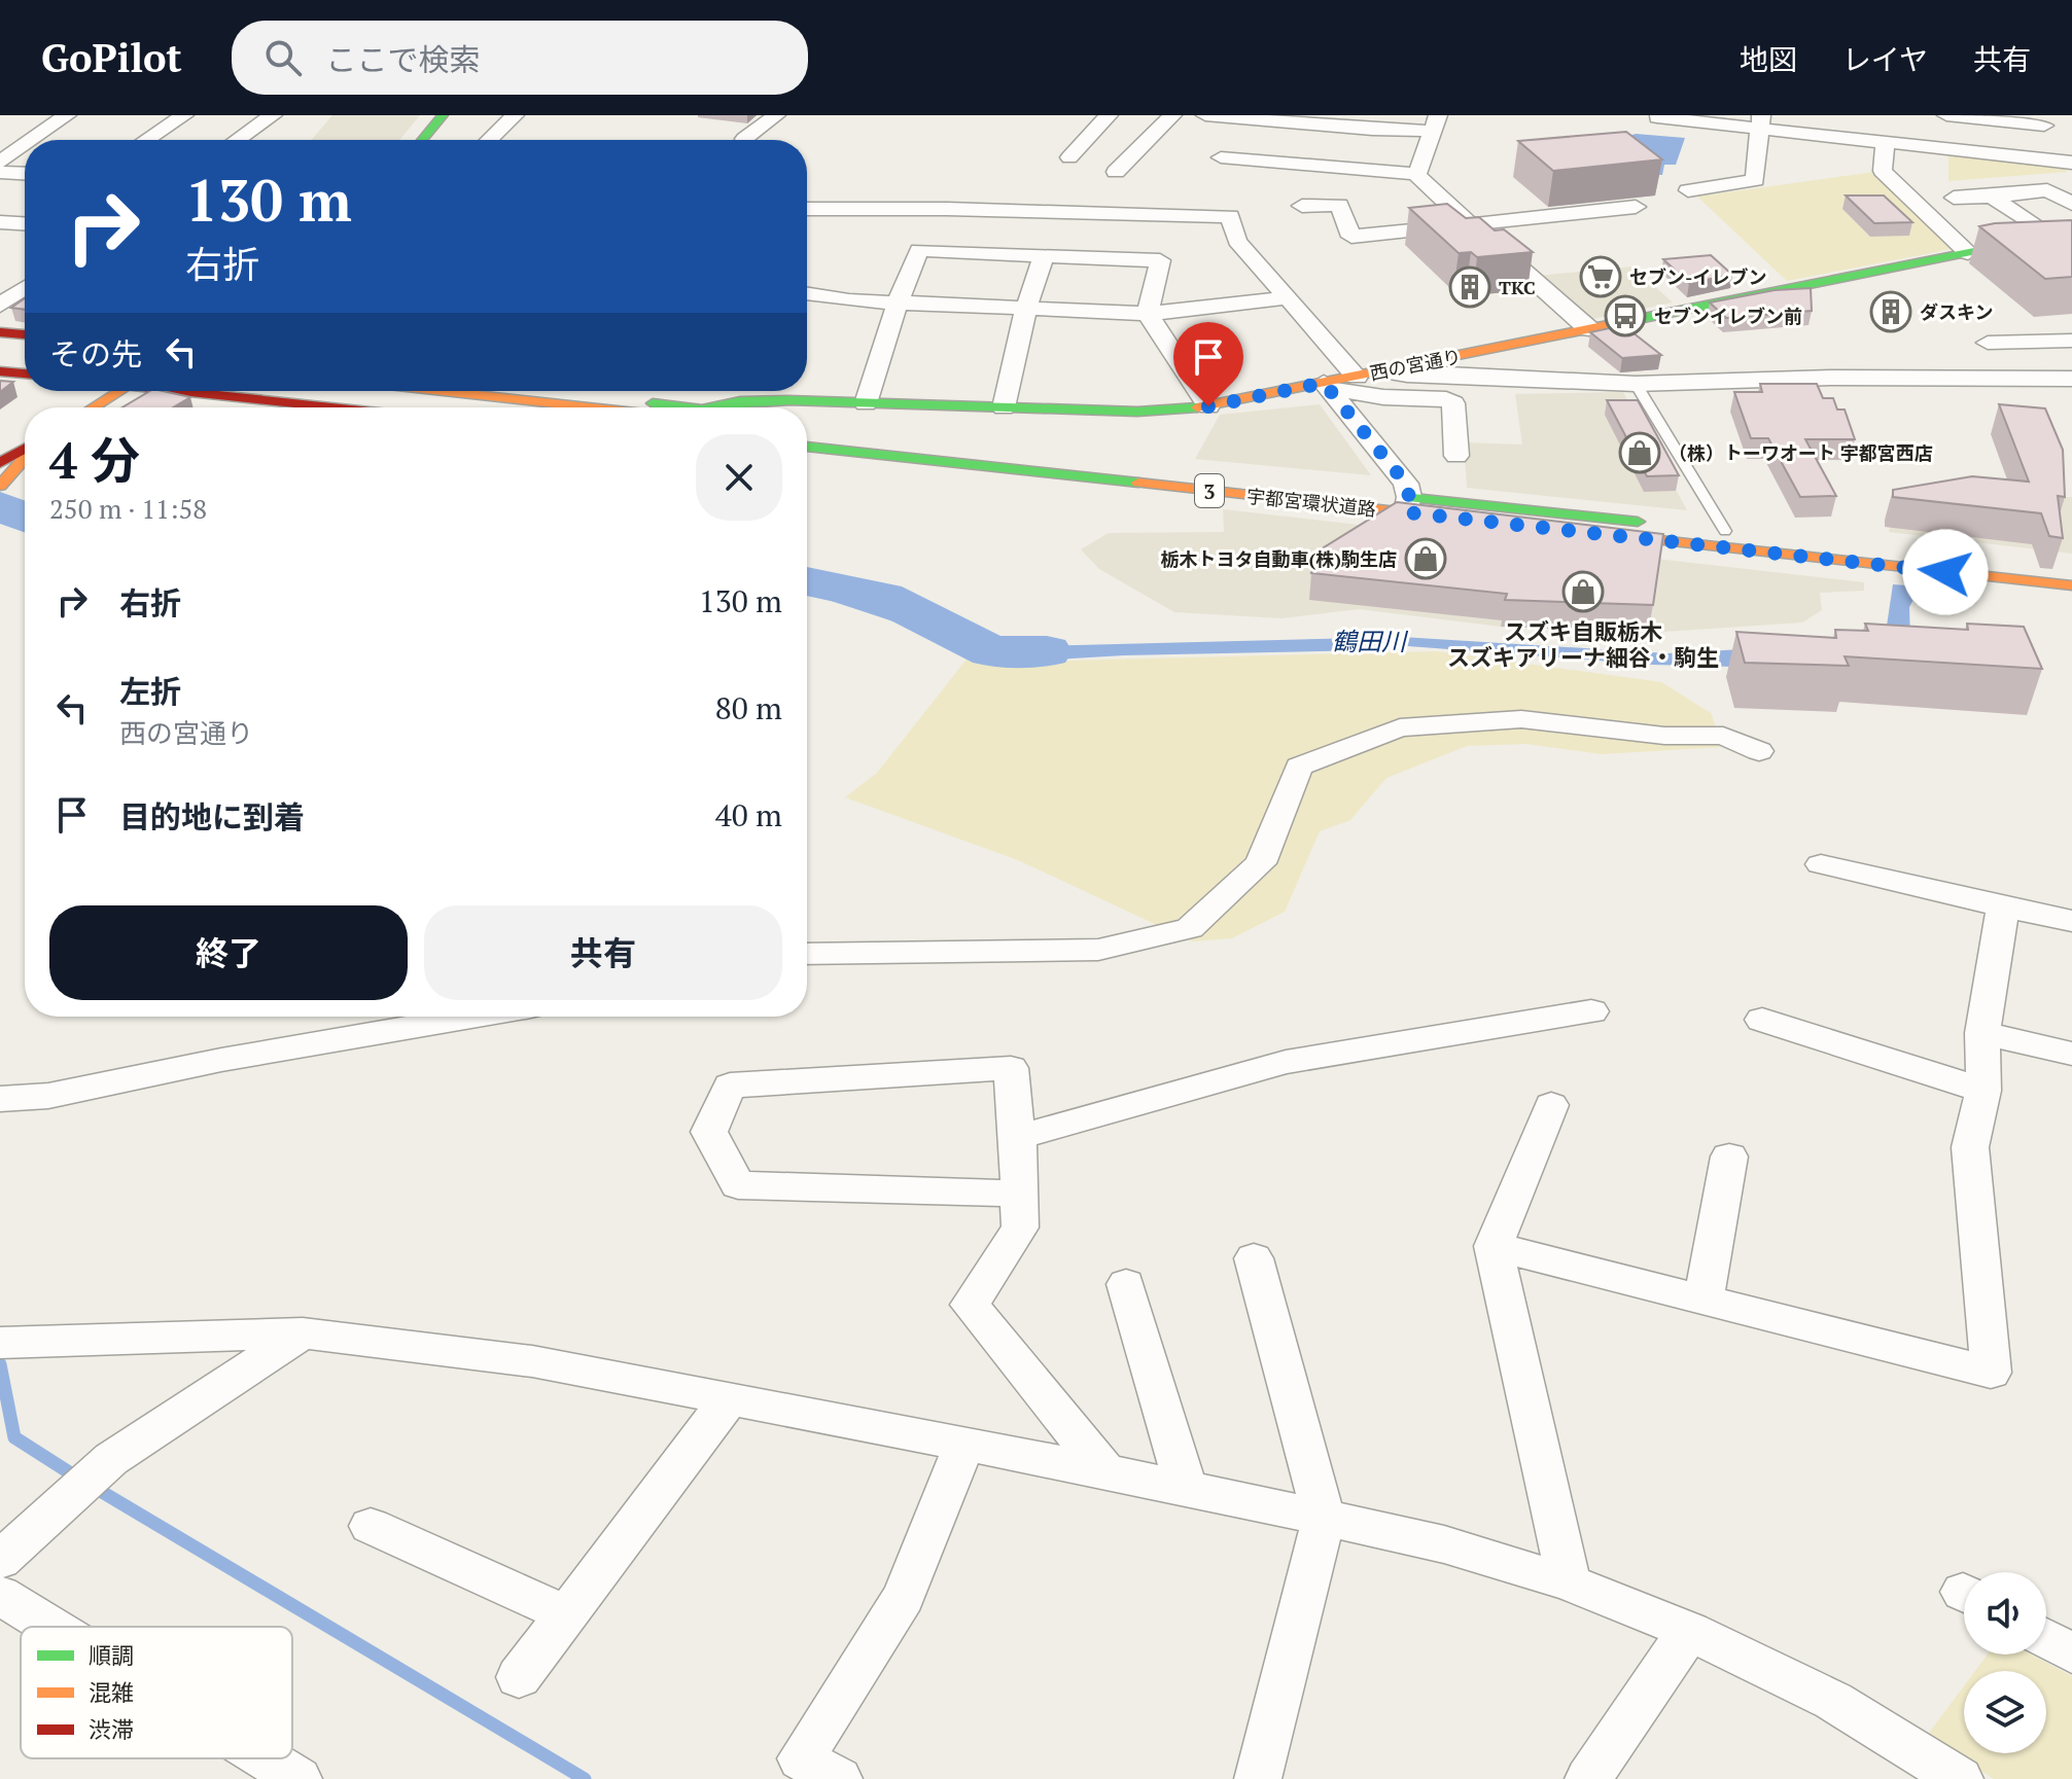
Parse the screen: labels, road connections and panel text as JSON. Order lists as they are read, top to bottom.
{
  "streets": {
    "main road": ["西の宮通り", "3", "宇都宮環状道路"]
  },
  "crossings": [
    ["3", "宇都宮環状道路"]
  ],
  "water": ["鶴田川"],
  "places": {
    "supermarket": ["セブン-イレブン"],
    "building": ["TKC", "ダスキン"],
    "bus stop": ["セブンイレブン前"],
    "shop": ["（株）トーワオート 宇都宮西店", "栃木トヨタ自動車(株)駒生店", "スズキ自販栃木 スズキアリーナ細谷・駒生"]
  },
  "legend": ["順調", "混雑", "渋滞"],
  "page": {
    "header": "GoPilot",
    "search": "ここで検索",
    "nav": ["地図", "レイヤ", "共有"],
    "turn": ["130 m", "右折"],
    "then": "その先",
    "heading": ["4 分", "250 m · 11:58"],
    "list": [
      {
        "name": "右折",
        "value": "130 m"
      },
      {
        "name": "左折",
        "note": "西の宮通り",
        "value": "80 m"
      },
      {
        "name": "目的地に到着",
        "value": "40 m"
      }
    ],
    "buttons": ["終了", "共有"]
  }
}
